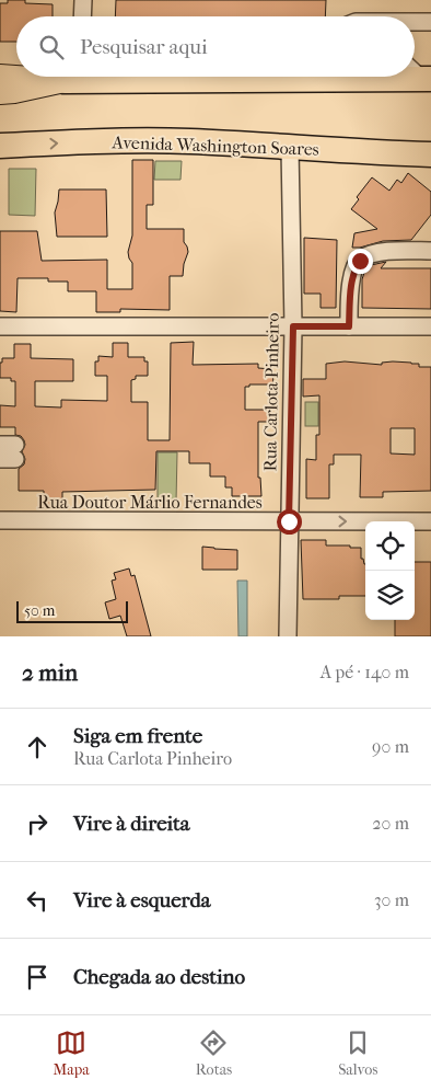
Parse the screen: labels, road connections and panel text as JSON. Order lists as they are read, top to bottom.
{
  "streets": {
    "highway": ["Avenida Washington Soares"],
    "street": ["Rua Carlota Pinheiro", "Rua Doutor Márlio Fernandes"]
  },
  "crossings": [
    ["Avenida Washington Soares", "Rua Carlota Pinheiro"],
    ["Rua Carlota Pinheiro", "Rua Doutor Márlio Fernandes"]
  ],
  "one_way": ["Avenida Washington Soares"],
  "scale_bar": "50 m",
  "page": {
    "search": "Pesquisar aqui",
    "scale": "50 m",
    "heading": ["2 min", "A pé · 140 m"],
    "list": [
      ["Siga em frente", "Rua Carlota Pinheiro", "90 m"],
      ["Vire à direita", "20 m"],
      ["Vire à esquerda", "30 m"],
      "Chegada ao destino"
    ],
    "nav": ["Mapa", "Rotas", "Salvos"]
  }
}
